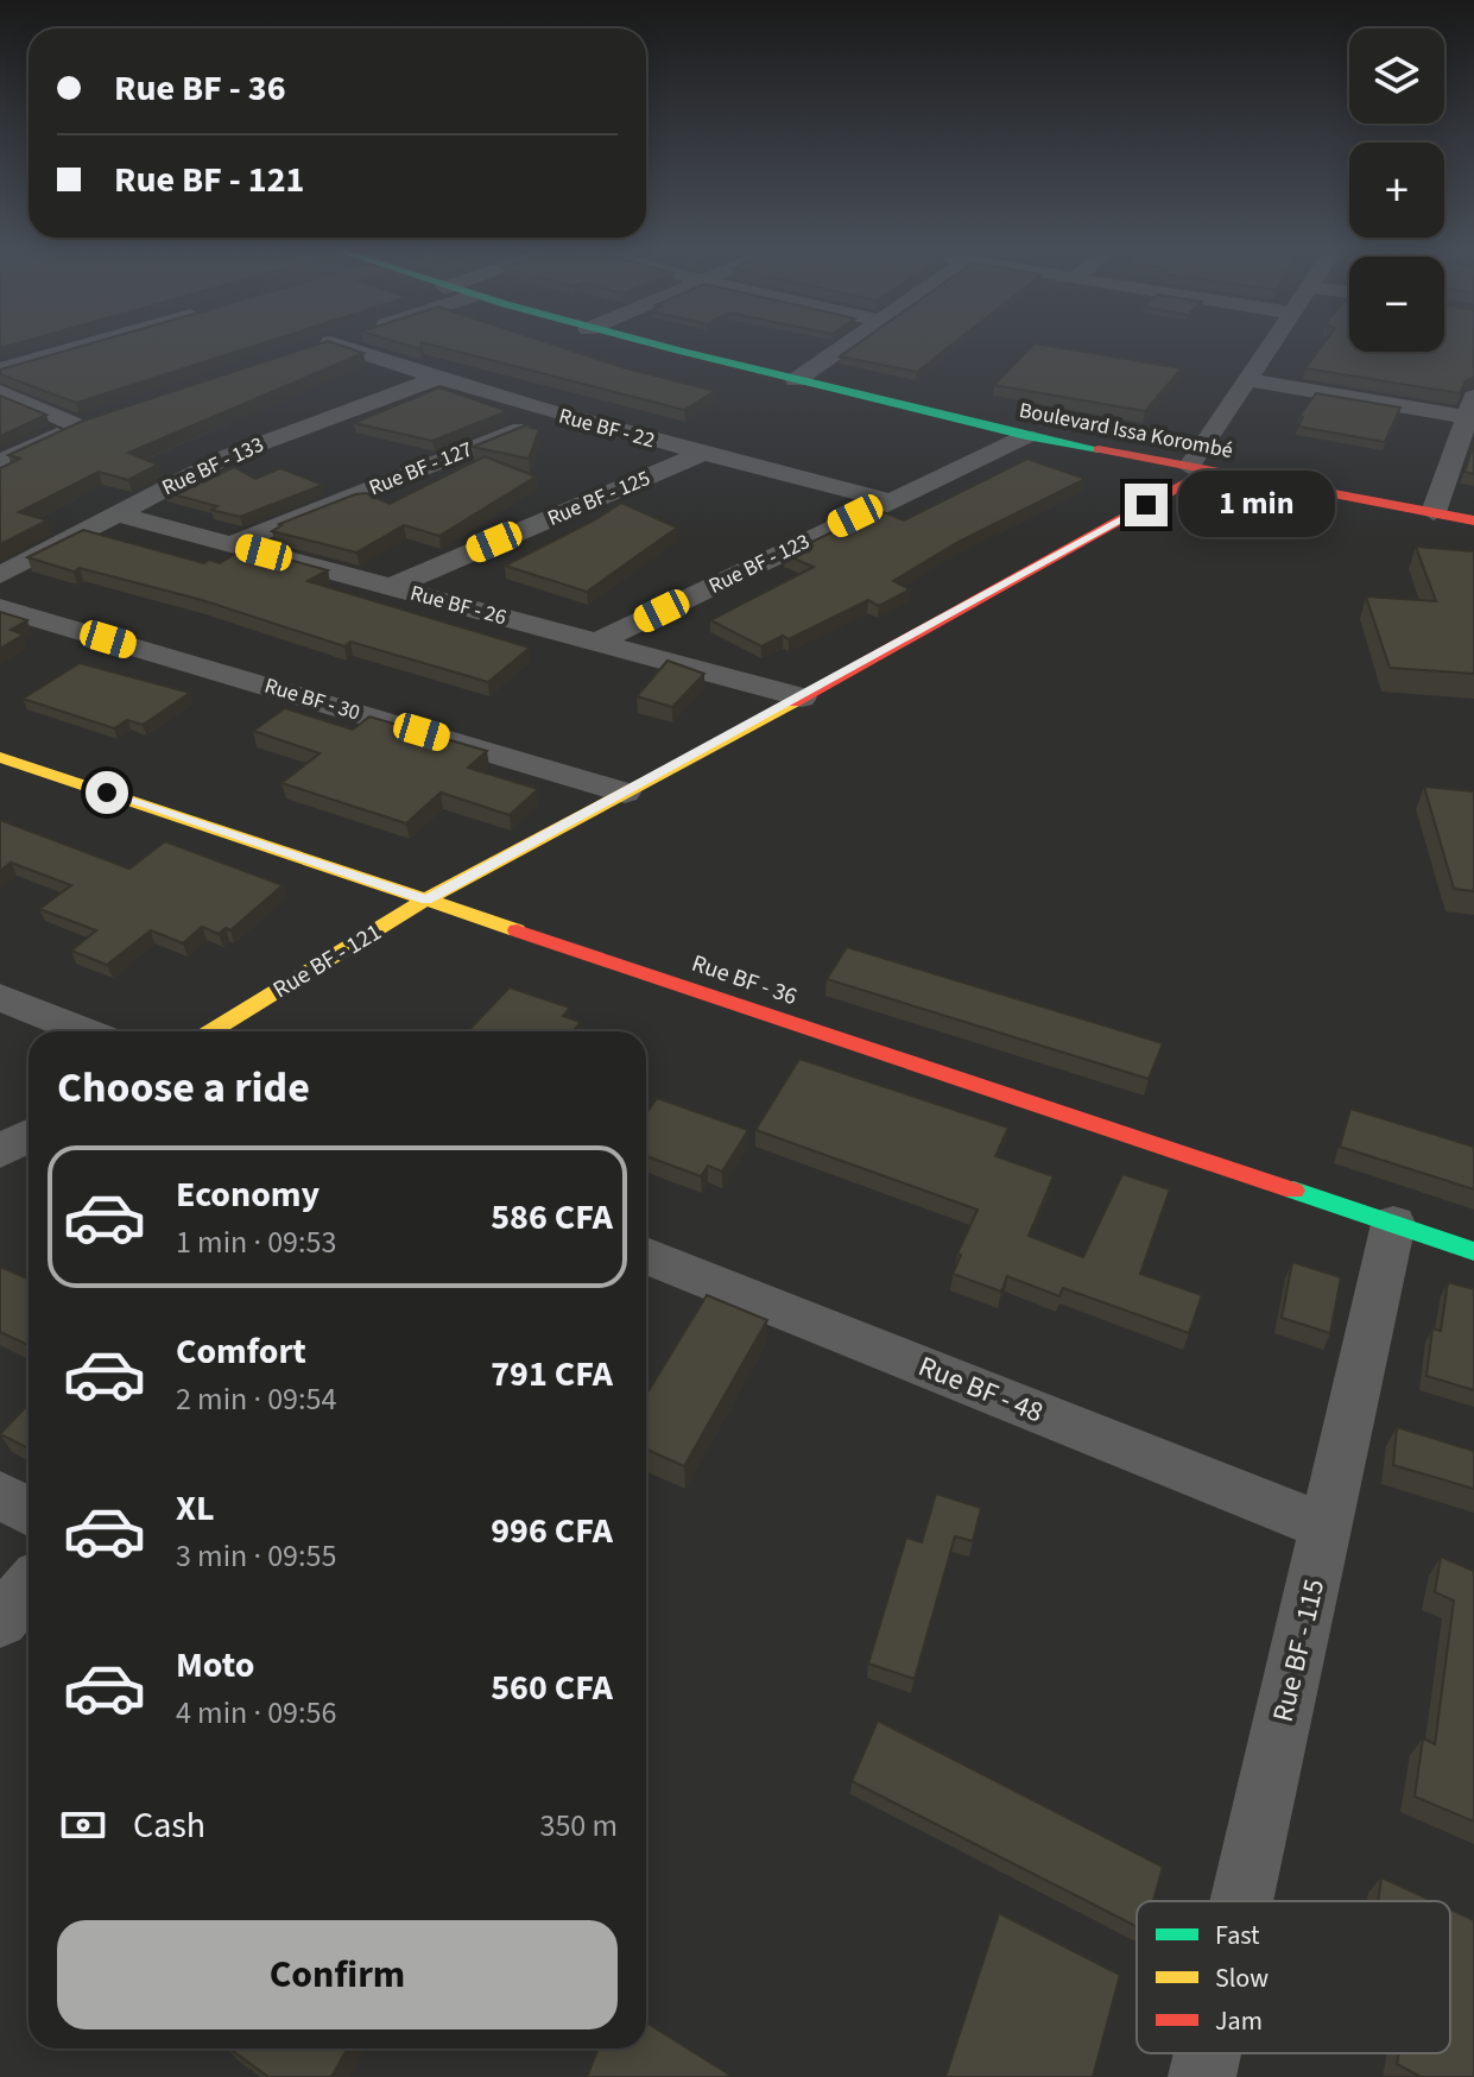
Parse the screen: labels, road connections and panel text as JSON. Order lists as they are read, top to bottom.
{
  "streets": {
    "street": [
      "Rue BF - 22",
      "Boulevard Issa Korombé",
      "Rue BF - 133",
      "Rue BF - 127",
      "Rue BF - 125",
      "Rue BF - 123",
      "Rue BF - 26",
      "Rue BF - 30",
      "Rue BF - 121",
      "Rue BF - 36",
      "Rue BF - 48",
      "Rue BF - 115"
    ]
  },
  "crossings": [
    ["Rue BF - 22", "Rue BF - 133"],
    ["Rue BF - 22", "Rue BF - 127"],
    ["Rue BF - 22", "Rue BF - 125"],
    ["Rue BF - 22", "Rue BF - 123"],
    ["Boulevard Issa Korombé", "Rue BF - 123"],
    ["Boulevard Issa Korombé", "Rue BF - 121"],
    ["Rue BF - 133", "Rue BF - 26"],
    ["Rue BF - 127", "Rue BF - 26"],
    ["Rue BF - 125", "Rue BF - 26"],
    ["Rue BF - 123", "Rue BF - 26"],
    ["Rue BF - 26", "Rue BF - 121"],
    ["Rue BF - 30", "Rue BF - 121"],
    ["Rue BF - 121", "Rue BF - 36"],
    ["Rue BF - 36", "Rue BF - 115"],
    ["Rue BF - 48", "Rue BF - 115"]
  ],
  "legend": ["Fast", "Slow", "Jam"],
  "page": {
    "map_buttons": ["+", "−"],
    "banner": ["Rue BF - 36", "Rue BF - 121"],
    "bubble": "1 min",
    "heading": "Choose a ride",
    "list": [
      {
        "name": "Economy",
        "note": "1 min · 09:53",
        "value": "586 CFA"
      },
      {
        "name": "Comfort",
        "note": "2 min · 09:54",
        "value": "791 CFA"
      },
      {
        "name": "XL",
        "note": "3 min · 09:55",
        "value": "996 CFA"
      },
      {
        "name": "Moto",
        "note": "4 min · 09:56",
        "value": "560 CFA"
      }
    ],
    "pay": ["Cash", "350 m"],
    "buttons": "Confirm"
  }
}
